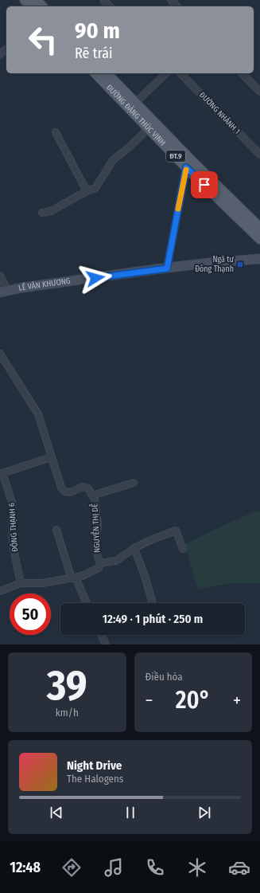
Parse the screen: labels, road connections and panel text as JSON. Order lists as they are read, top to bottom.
{
  "streets": {
    "main road": ["ĐƯỜNG ĐẶNG THÚC VỊNH", "ĐT.9", "LÊ VĂN KHƯƠNG"],
    "street": ["ĐƯỜNG NHÁNH 1", "ĐÔNG THẠNH 6", "NGUYỄN THỊ DỄ"]
  },
  "crossings": [
    ["ĐÔNG THẠNH 6", "NGUYỄN THỊ DỄ"]
  ],
  "places": {
    "transit": ["Ngã tư Đông Thạnh"]
  },
  "page": {
    "turn": ["90 m", "Rẽ trái"],
    "limit": "50",
    "trip": "12:49 · 1 phút · 250 m",
    "tile": [
      ["39", "km/h"],
      "Điều hòa"
    ],
    "heat": ["−", "20°", "+"],
    "song": ["Night Drive", "The Halogens"],
    "tabs": "12:48"
  }
}
